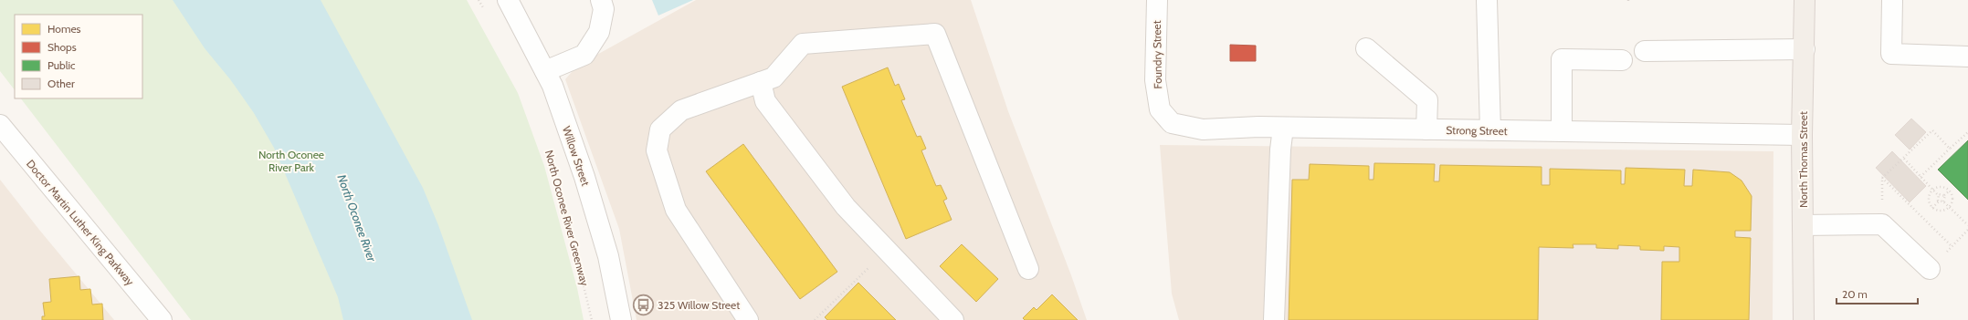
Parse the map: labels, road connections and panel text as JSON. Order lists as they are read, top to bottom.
{
  "streets": {
    "main road": ["North Thomas Street"],
    "street": [
      "Foundry Street",
      "Strong Street",
      "Willow Street",
      "Doctor Martin Luther King Parkway"
    ],
    "path": ["North Oconee River Greenway"]
  },
  "crossings": [
    ["Foundry Street", "Strong Street"],
    ["Strong Street", "North Thomas Street"]
  ],
  "water": ["North Oconee River"],
  "parks": ["North Oconee River Park"],
  "places": {
    "bus stop": ["325 Willow Street"]
  },
  "legend": [
    "Homes",
    "Shops",
    "Public",
    "Other"
  ],
  "scale_bar": "20 m"
}
